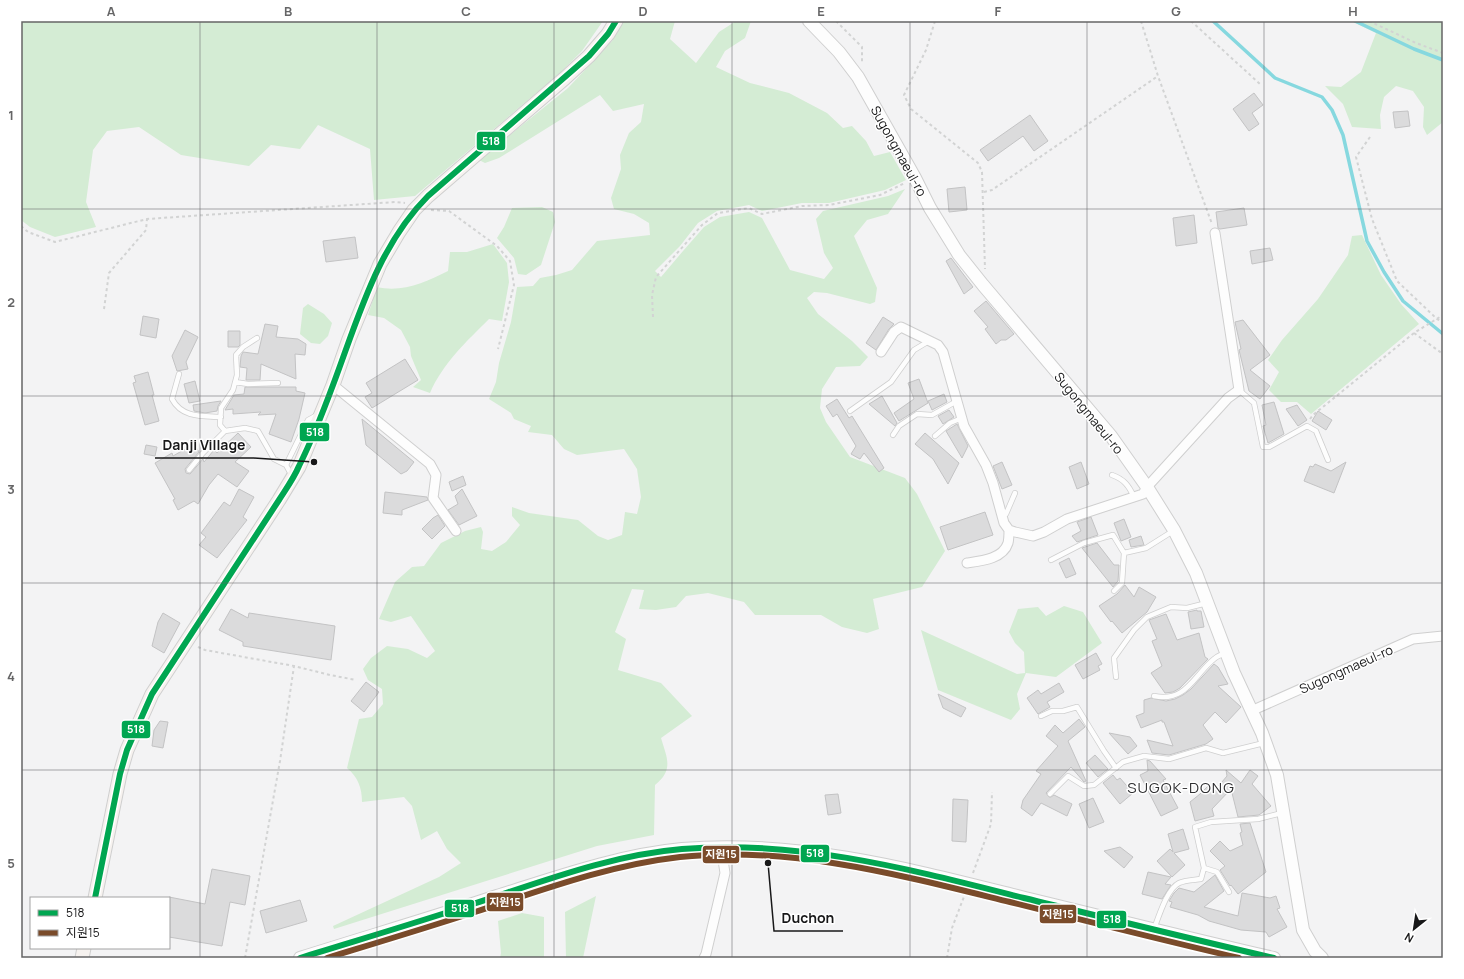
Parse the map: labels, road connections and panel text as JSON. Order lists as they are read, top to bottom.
{
  "streets": {
    "street": ["Sugongmaeul-ro"]
  },
  "districts": ["SUGOK-DONG"],
  "places": ["Danji Village", "Duchon"],
  "lines": ["transit line 518", "transit line 지원15"],
  "legend": ["518", "지원15"],
  "north": "bottom left",
  "grid": {
    "columns": [
      "A",
      "B",
      "C",
      "D",
      "E",
      "F",
      "G",
      "H"
    ],
    "rows": [
      "1",
      "2",
      "3",
      "4",
      "5"
    ]
  }
}
